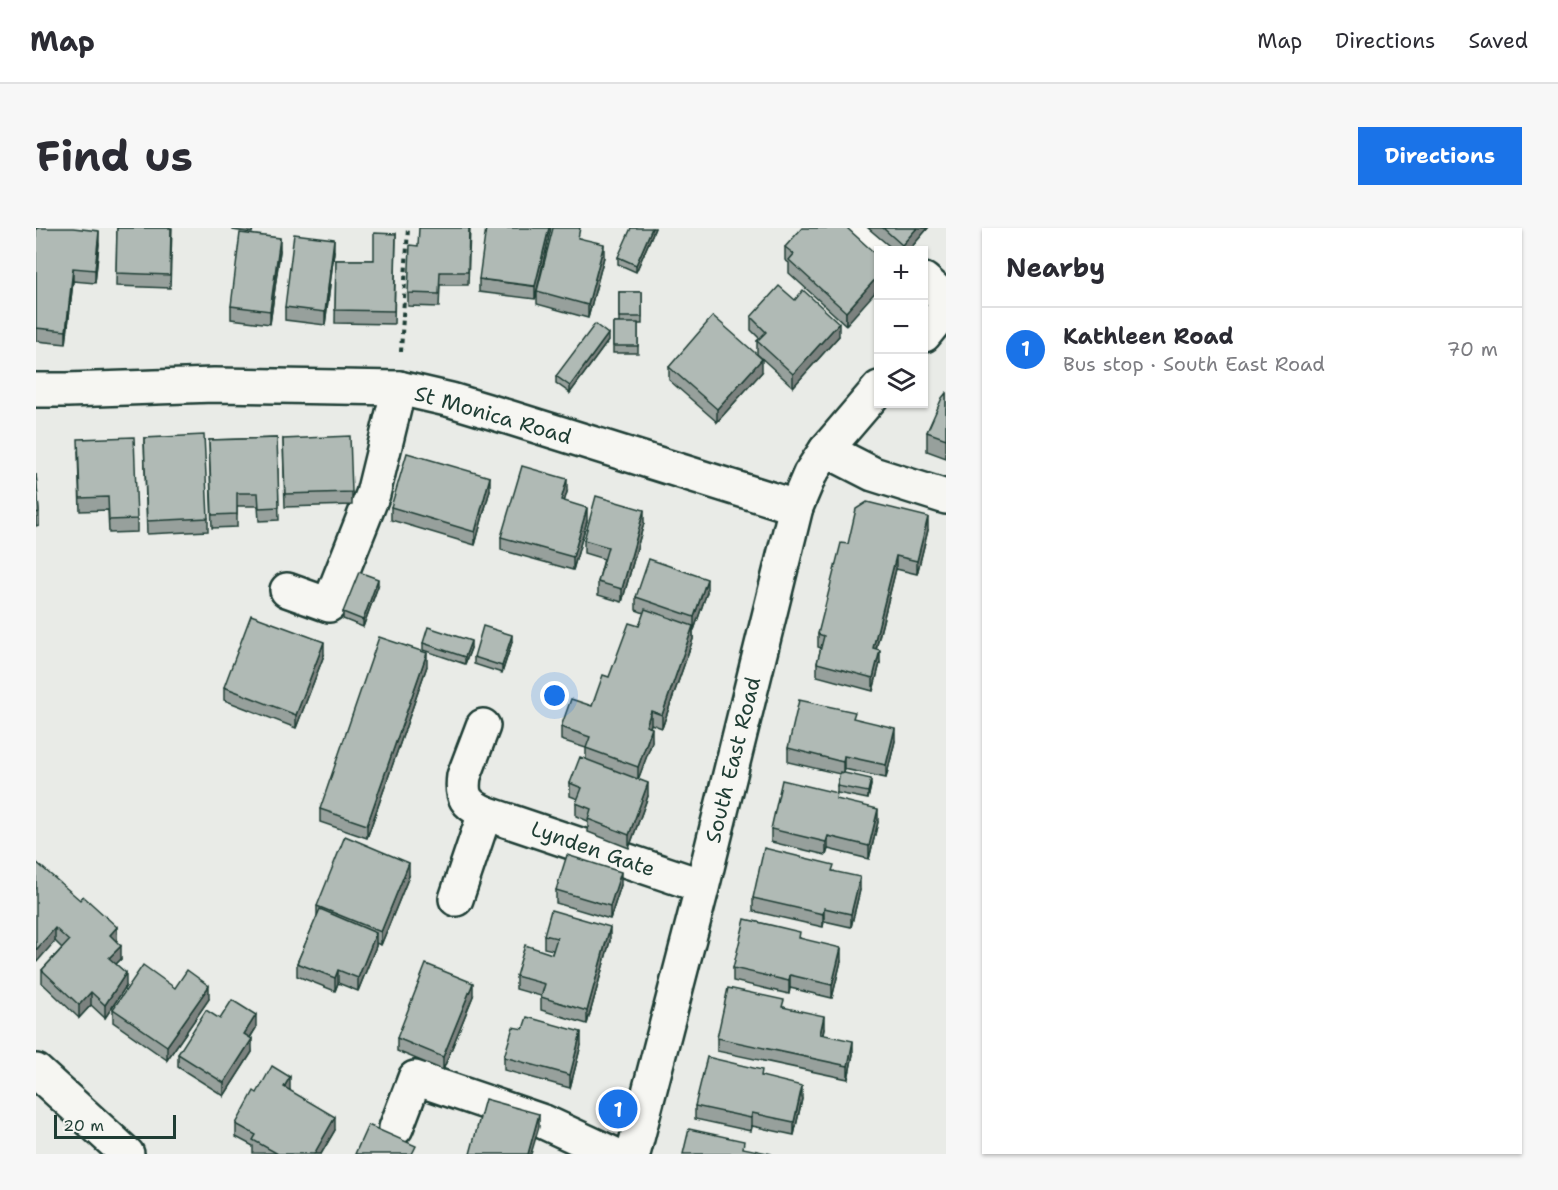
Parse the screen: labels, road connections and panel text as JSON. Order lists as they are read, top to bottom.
{
  "streets": {
    "street": ["St Monica Road", "South East Road", "Lynden Gate"]
  },
  "crossings": [
    ["St Monica Road", "South East Road"],
    ["South East Road", "Lynden Gate"]
  ],
  "scale_bar": "20 m",
  "page": {
    "header": "Map",
    "nav": ["Map", "Directions", "Saved"],
    "buttons": "Directions",
    "title": "Find us",
    "heading": "Nearby",
    "map_buttons": ["+", "−"],
    "list": [
      {
        "mark": "1",
        "name": "Kathleen Road",
        "note": "Bus stop · South East Road",
        "value": "70 m"
      }
    ],
    "pins": "1",
    "scale": "20 m"
  }
}
